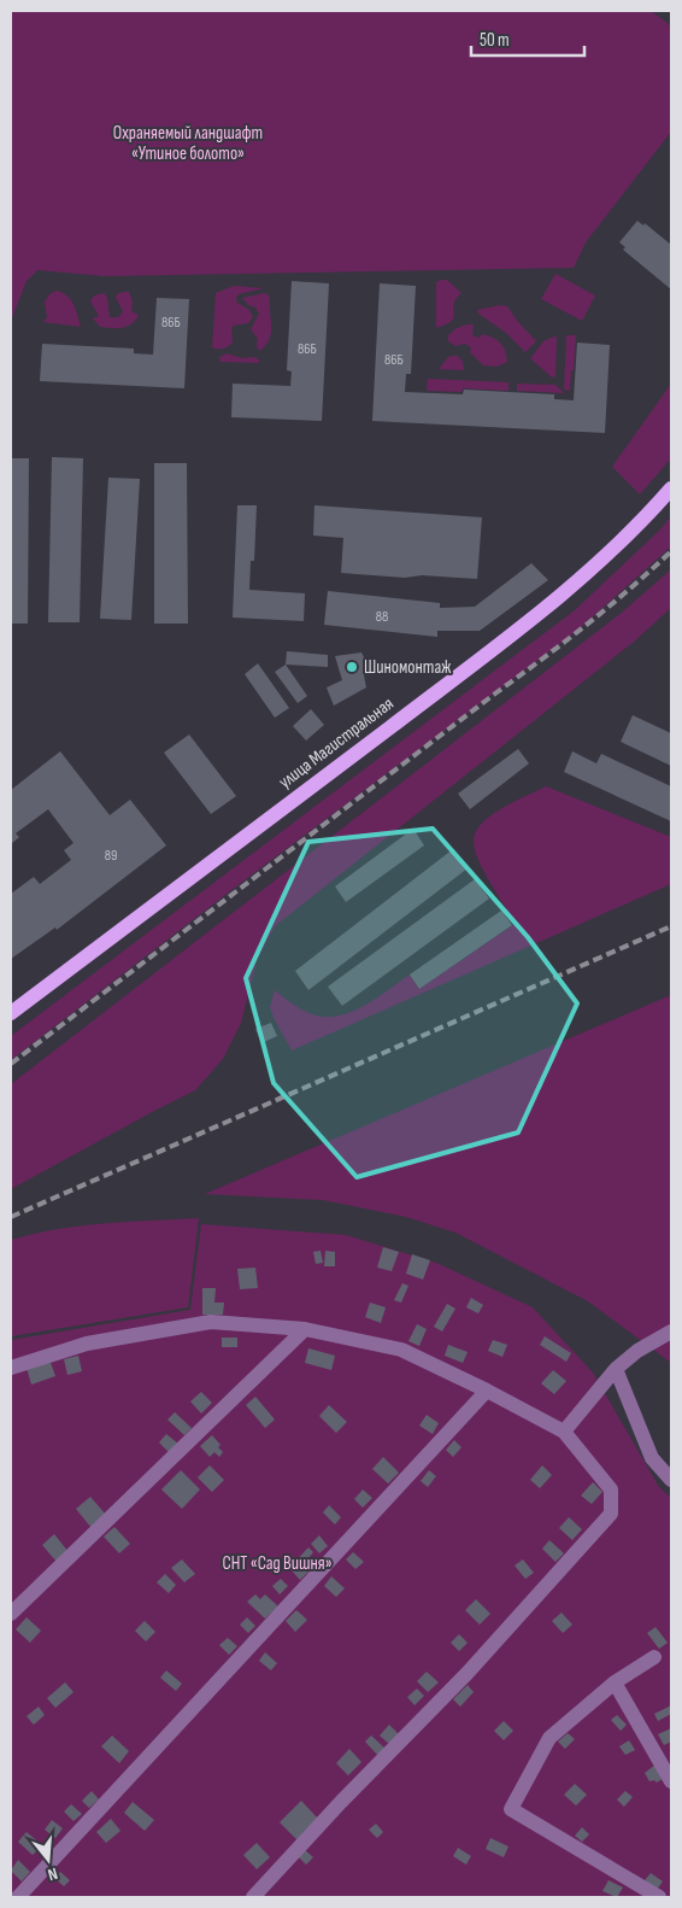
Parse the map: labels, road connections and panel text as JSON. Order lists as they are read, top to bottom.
{
  "streets": {
    "main road": ["улица Магистральная"]
  },
  "parks": ["Охраняемый ландшафт «Утиное болото»", "СНТ «Сад Вишня»"],
  "places": ["Шиномонтаж"],
  "house_numbers": [
    "86Б",
    "86Б",
    "86Б",
    "88",
    "89"
  ],
  "scale_bar": "50 m",
  "north": "bottom"
}
